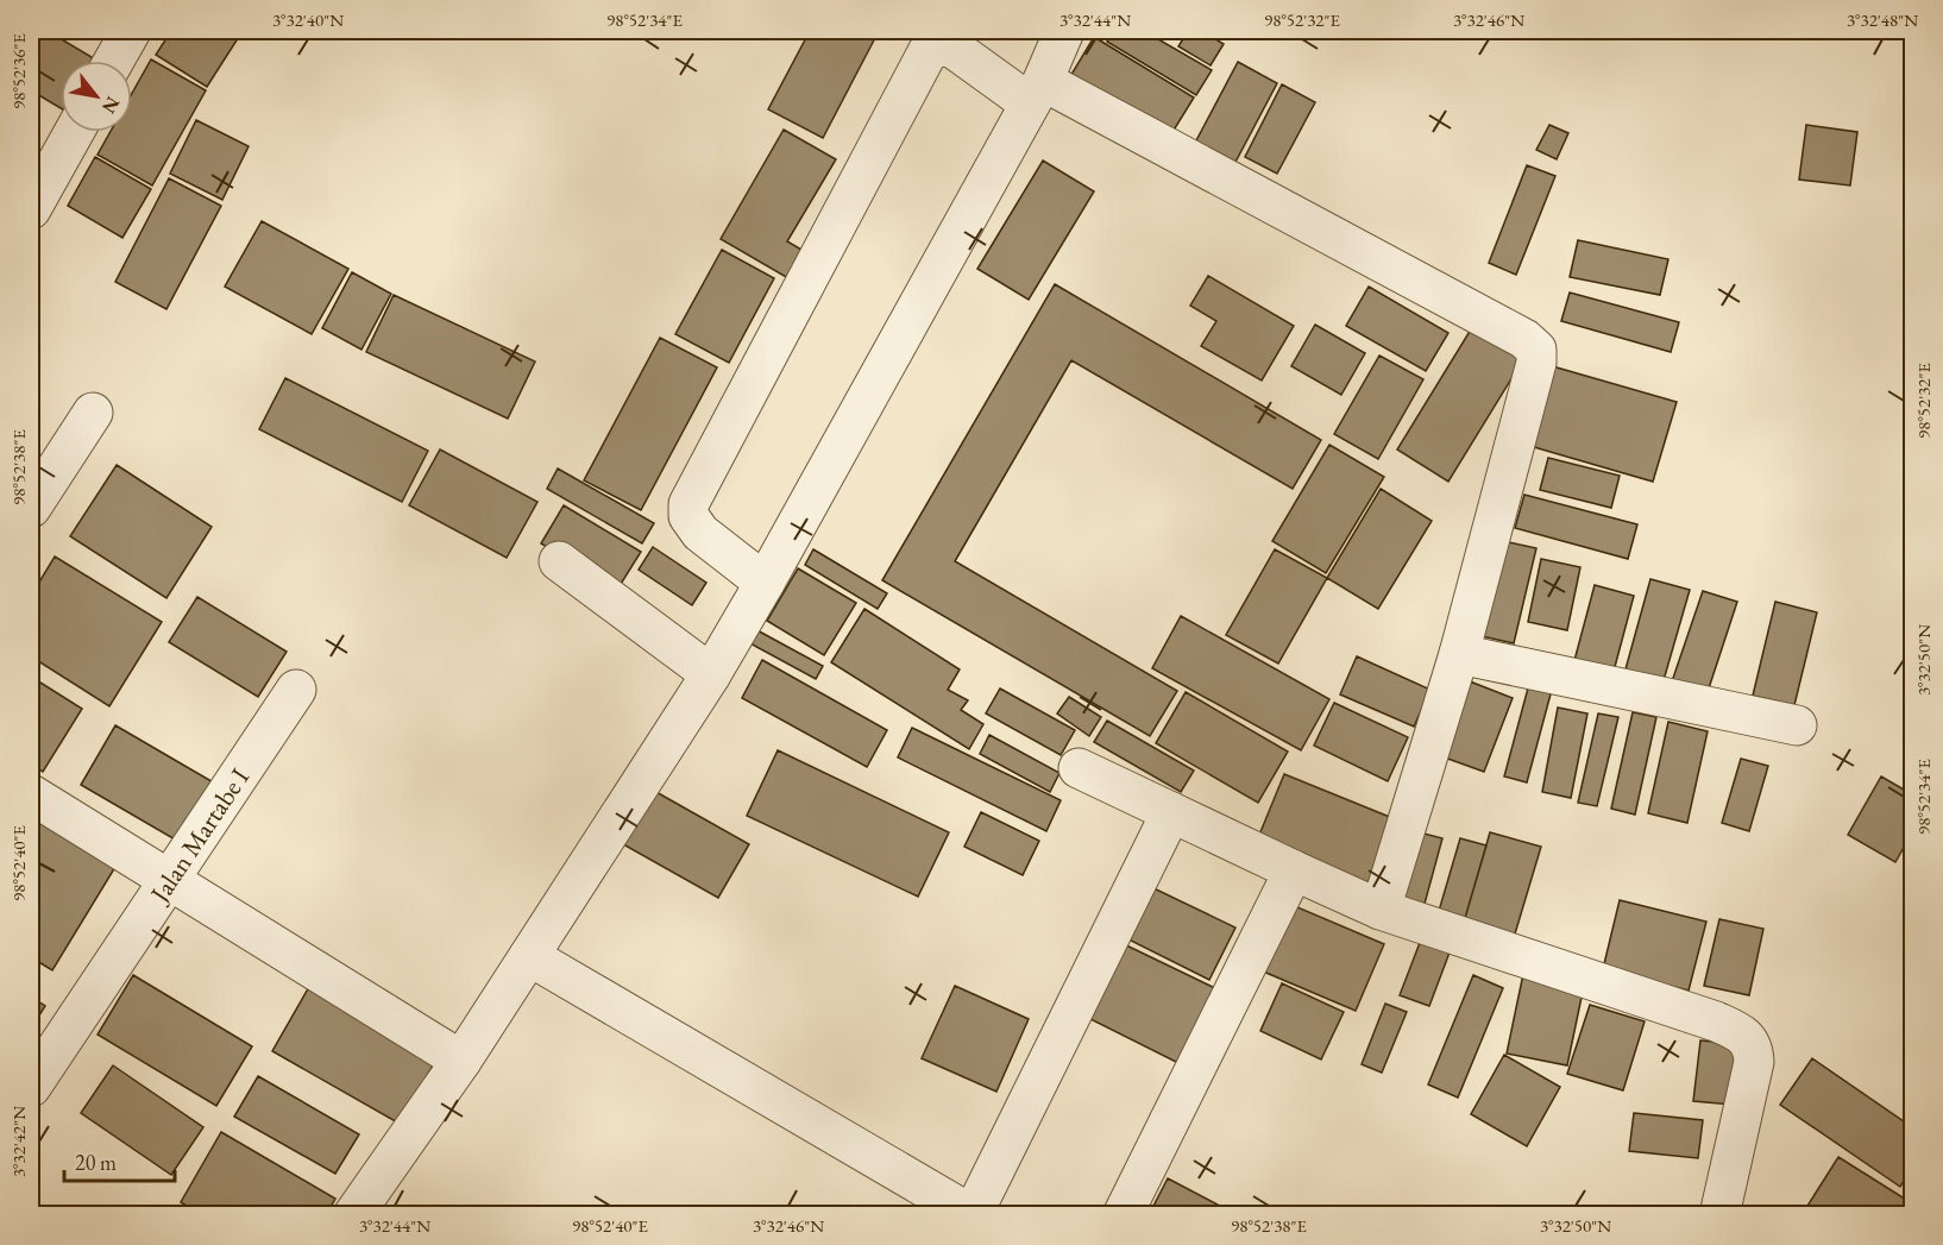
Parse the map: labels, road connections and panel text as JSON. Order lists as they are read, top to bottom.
{
  "streets": {
    "street": ["Jalan Martabe I"]
  },
  "scale_bar": "20 m",
  "north": "bottom right",
  "coordinates": [
    "3°32'40\"N",
    "98°52'34\"E",
    "3°32'44\"N",
    "98°52'32\"E",
    "3°32'46\"N",
    "3°32'48\"N",
    "98°52'36\"E",
    "98°52'38\"E",
    "3°32'50\"N",
    "98°52'40\"E",
    "3°32'42\"N"
  ]
}
